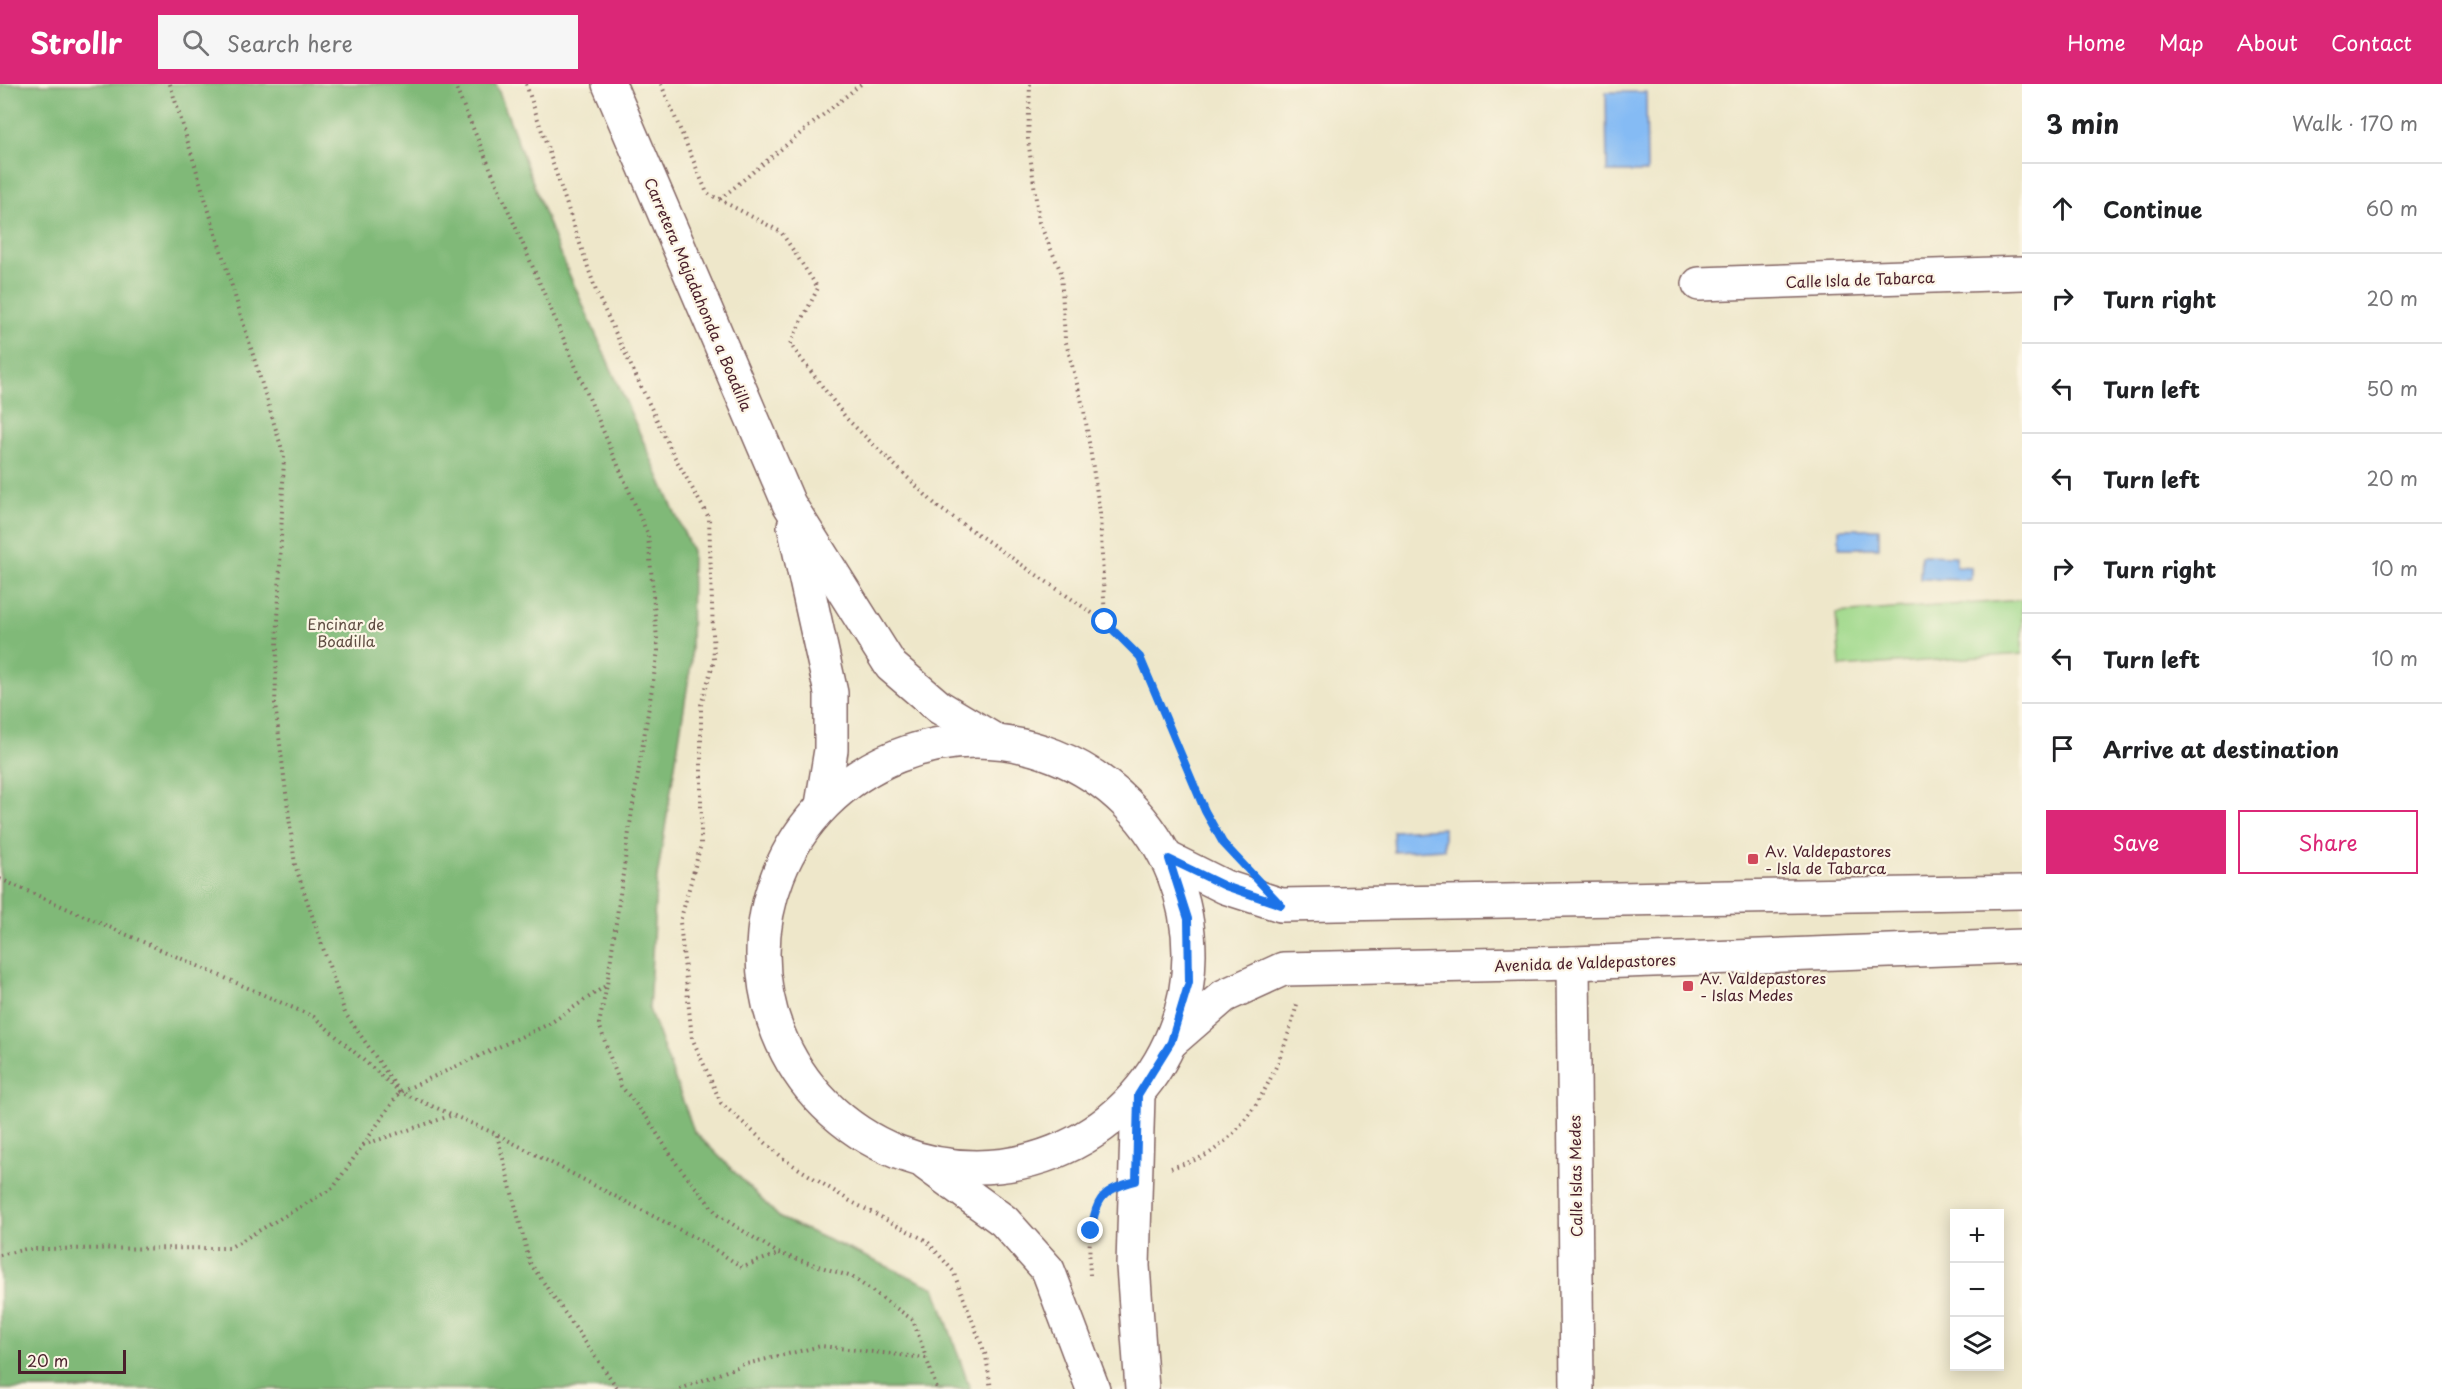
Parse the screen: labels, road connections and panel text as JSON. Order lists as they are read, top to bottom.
{
  "streets": {
    "street": [
      "Calle Isla de Tabarca",
      "Carretera Majadahonda a Boadilla",
      "Avenida de Valdepastores",
      "Calle Islas Medes"
    ]
  },
  "crossings": [
    ["Avenida de Valdepastores", "Calle Islas Medes"]
  ],
  "parks": ["Encinar de Boadilla"],
  "places": {
    "transit": ["Av. Valdepastores - Isla de Tabarca", "Av. Valdepastores - Islas Medes"]
  },
  "scale_bar": "20 m",
  "page": {
    "header": "Strollr",
    "search": "Search here",
    "nav": [
      "Home",
      "Map",
      "About",
      "Contact"
    ],
    "heading": ["3 min", "Walk · 170 m"],
    "list": [
      ["Continue", "60 m"],
      ["Turn right", "20 m"],
      ["Turn left", "50 m"],
      ["Turn left", "20 m"],
      ["Turn right", "10 m"],
      ["Turn left", "10 m"],
      "Arrive at destination"
    ],
    "buttons": ["Save", "Share"],
    "map_buttons": ["+", "−"],
    "scale": "20 m"
  }
}
